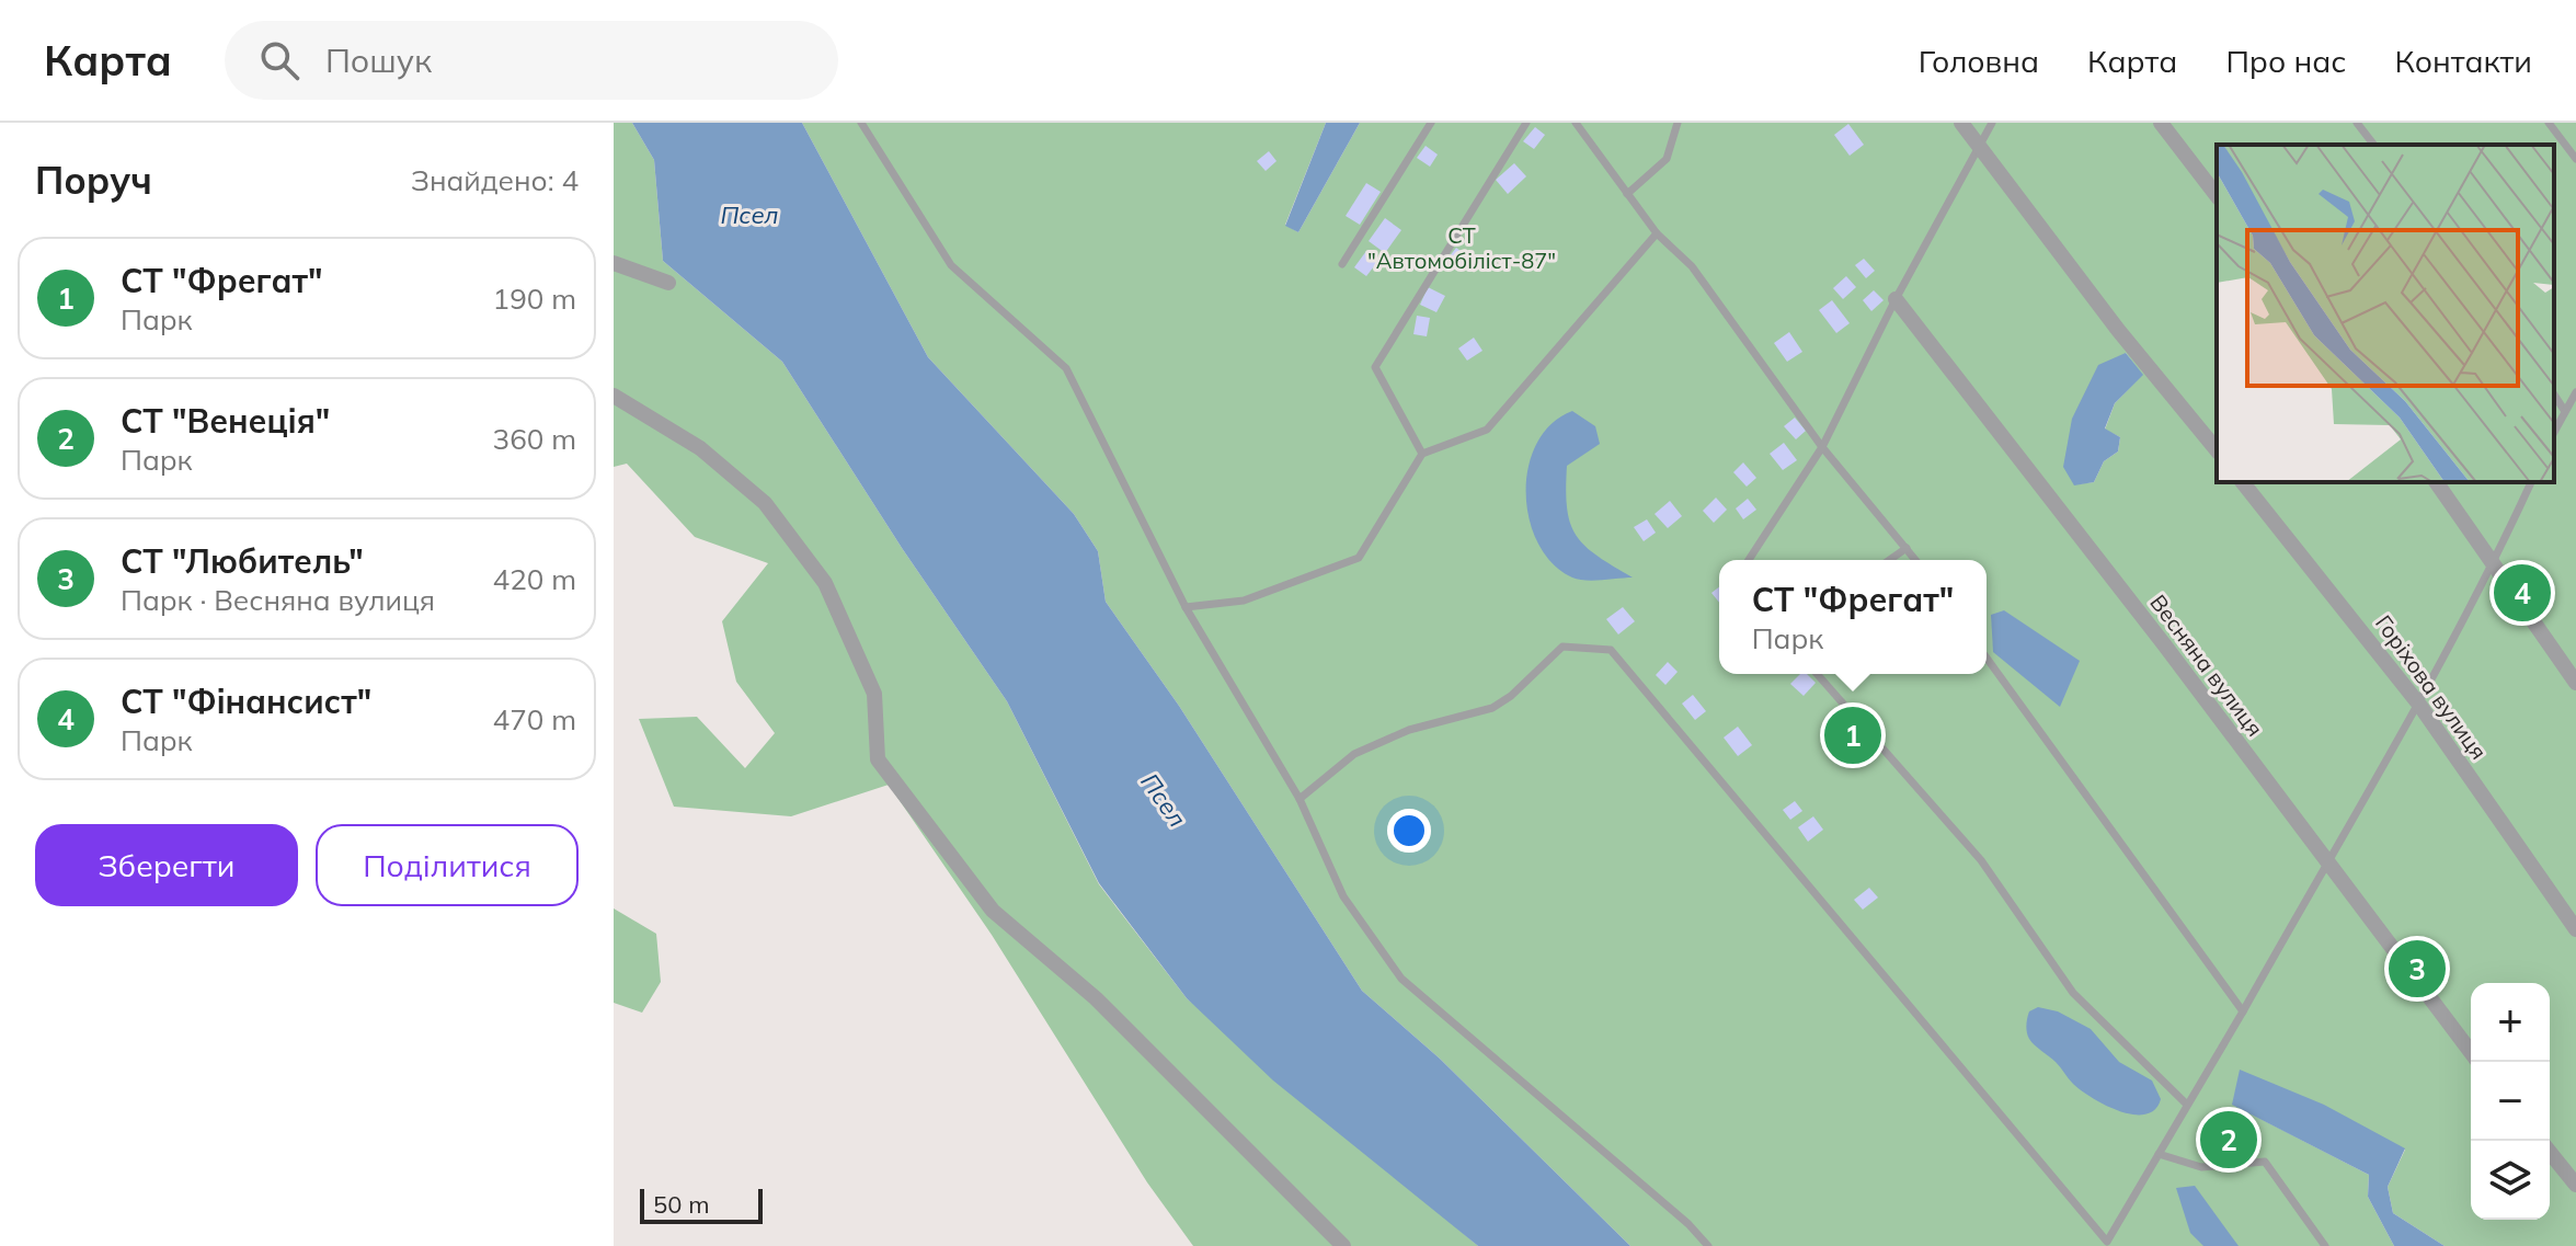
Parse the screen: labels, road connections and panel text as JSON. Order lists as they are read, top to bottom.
{
  "streets": {
    "street": ["Весняна вулиця", "Горіхова вулиця"]
  },
  "water": ["Псел"],
  "parks": ["СТ \"Автомобiлiст-87\""],
  "scale_bar": "50 m",
  "page": {
    "header": "Карта",
    "search": "Пошук",
    "nav": [
      "Головна",
      "Карта",
      "Про нас",
      "Контакти"
    ],
    "heading": ["Поруч", "Знайдено: 4"],
    "list": [
      {
        "mark": "1",
        "name": "СТ \"Фрегат\"",
        "note": "Парк",
        "value": "190 m"
      },
      {
        "mark": "2",
        "name": "СТ \"Венеція\"",
        "note": "Парк",
        "value": "360 m"
      },
      {
        "mark": "3",
        "name": "СТ \"Любитель\"",
        "note": "Парк · Весняна вулиця",
        "value": "420 m"
      },
      {
        "mark": "4",
        "name": "СТ \"Фiнансист\"",
        "note": "Парк",
        "value": "470 m"
      }
    ],
    "popup": ["СТ \"Фрегат\"", "Парк"],
    "pins": [
      "4",
      "1",
      "3",
      "2"
    ],
    "buttons": ["Зберегти", "Поділитися"],
    "map_buttons": ["+", "−"],
    "scale": "50 m"
  }
}
